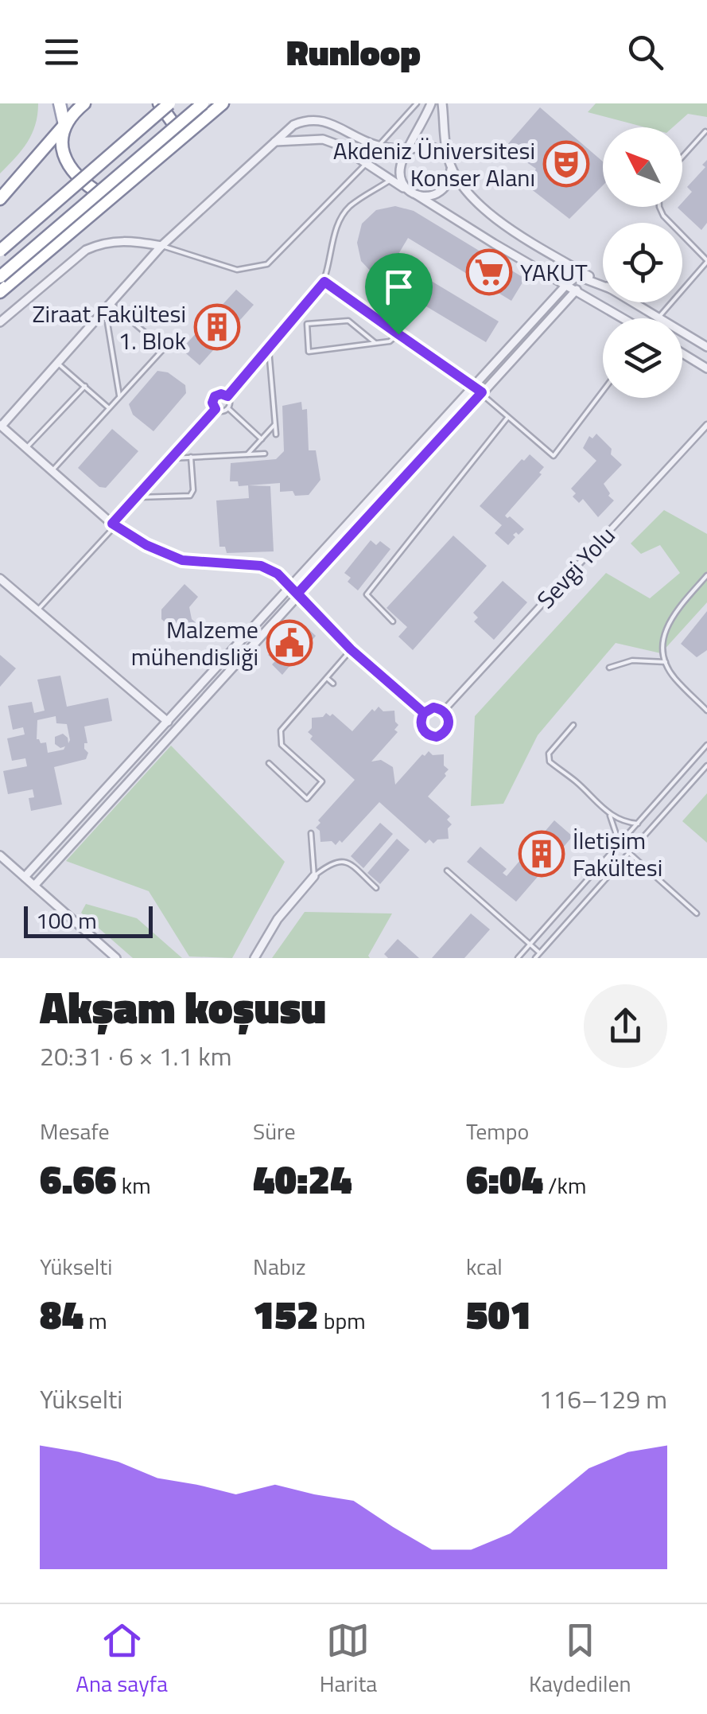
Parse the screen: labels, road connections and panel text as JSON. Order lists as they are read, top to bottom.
{
  "streets": {
    "street": ["Sevgi Yolu"]
  },
  "places": {
    "theatre": ["Akdeniz Üniversitesi Konser Alanı"],
    "supermarket": ["YAKUT"],
    "building": ["Ziraat Fakültesi 1. Blok", "İletişim Fakültesi"],
    "public building": ["Malzeme mühendisliği"]
  },
  "scale_bar": "100 m",
  "north": "top left",
  "page": {
    "header": "Runloop",
    "scale": "100 m",
    "heading": ["Akşam koşusu", "20:31 · 6 × 1.1 km"],
    "stats": [
      ["Mesafe", "6.66 km"],
      ["Süre", "40:24"],
      ["Tempo", "6:04 /km"],
      ["Yükselti", "84 m"],
      ["Nabız", "152 bpm"],
      ["kcal", "501"]
    ],
    "chart": ["Yükselti", "116–129 m"],
    "tabs": ["Ana sayfa", "Harita", "Kaydedilen"]
  }
}
